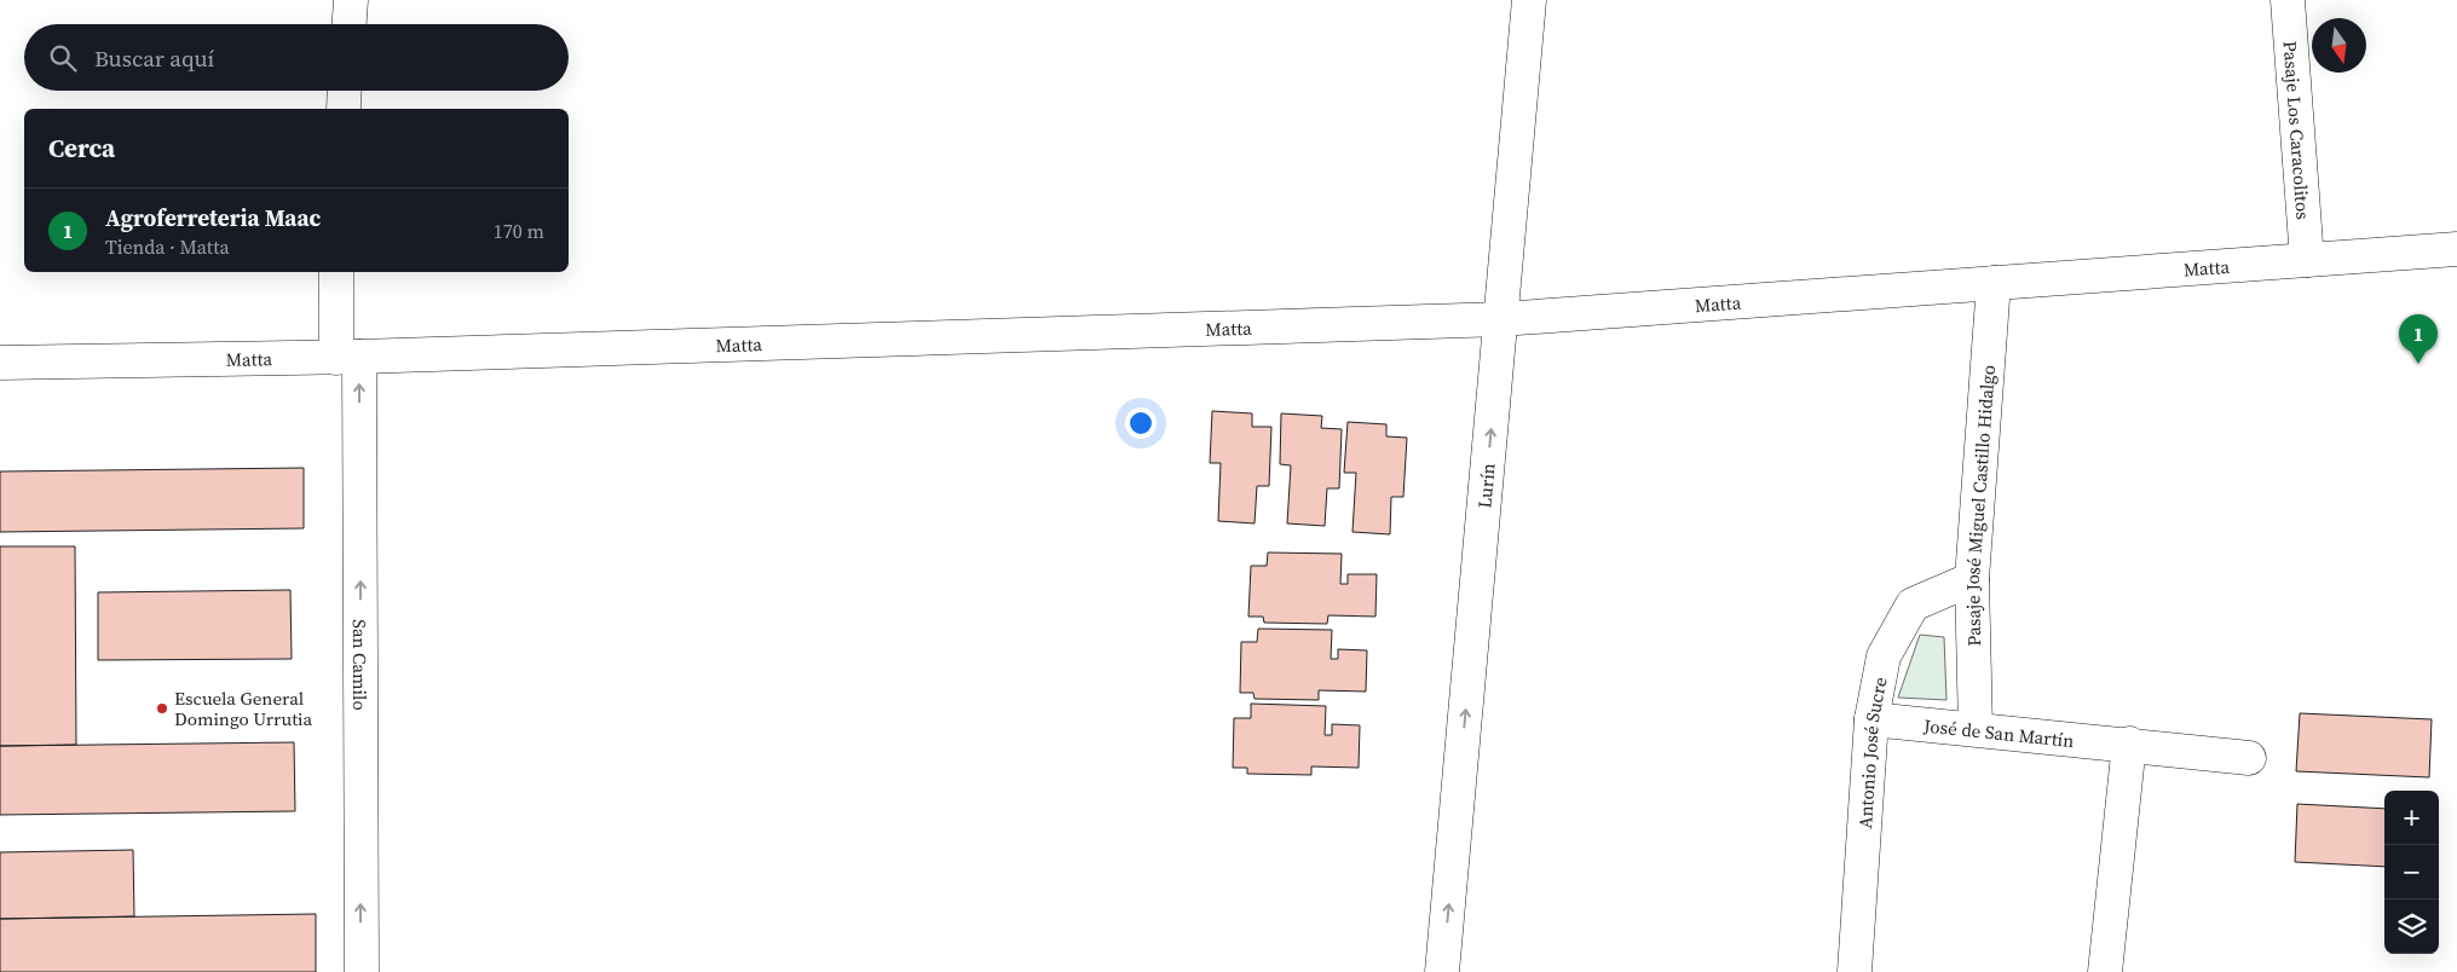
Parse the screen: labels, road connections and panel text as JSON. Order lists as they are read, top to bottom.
{
  "streets": {
    "street": [
      "Pasaje Los Caracolitos",
      "Matta",
      "Lurín",
      "Pasaje José Miguel Castillo Hidalgo",
      "San Camilo",
      "José de San Martín",
      "Antonio José Sucre"
    ]
  },
  "crossings": [
    ["Pasaje Los Caracolitos", "Matta"],
    ["Matta", "Lurín"],
    ["Matta", "Pasaje José Miguel Castillo Hidalgo"],
    ["Matta", "San Camilo"],
    ["Pasaje José Miguel Castillo Hidalgo", "José de San Martín"],
    ["Pasaje José Miguel Castillo Hidalgo", "Antonio José Sucre"],
    ["José de San Martín", "Antonio José Sucre"]
  ],
  "one_way": ["Lurín", "San Camilo"],
  "places": ["Escuela General Domingo Urrutia"],
  "north": "bottom",
  "page": {
    "search": "Buscar aquí",
    "heading": "Cerca",
    "list": [
      {
        "mark": "1",
        "name": "Agroferreteria Maac",
        "note": "Tienda · Matta",
        "value": "170 m"
      }
    ],
    "pins": "1",
    "map_buttons": ["+", "−"]
  }
}
